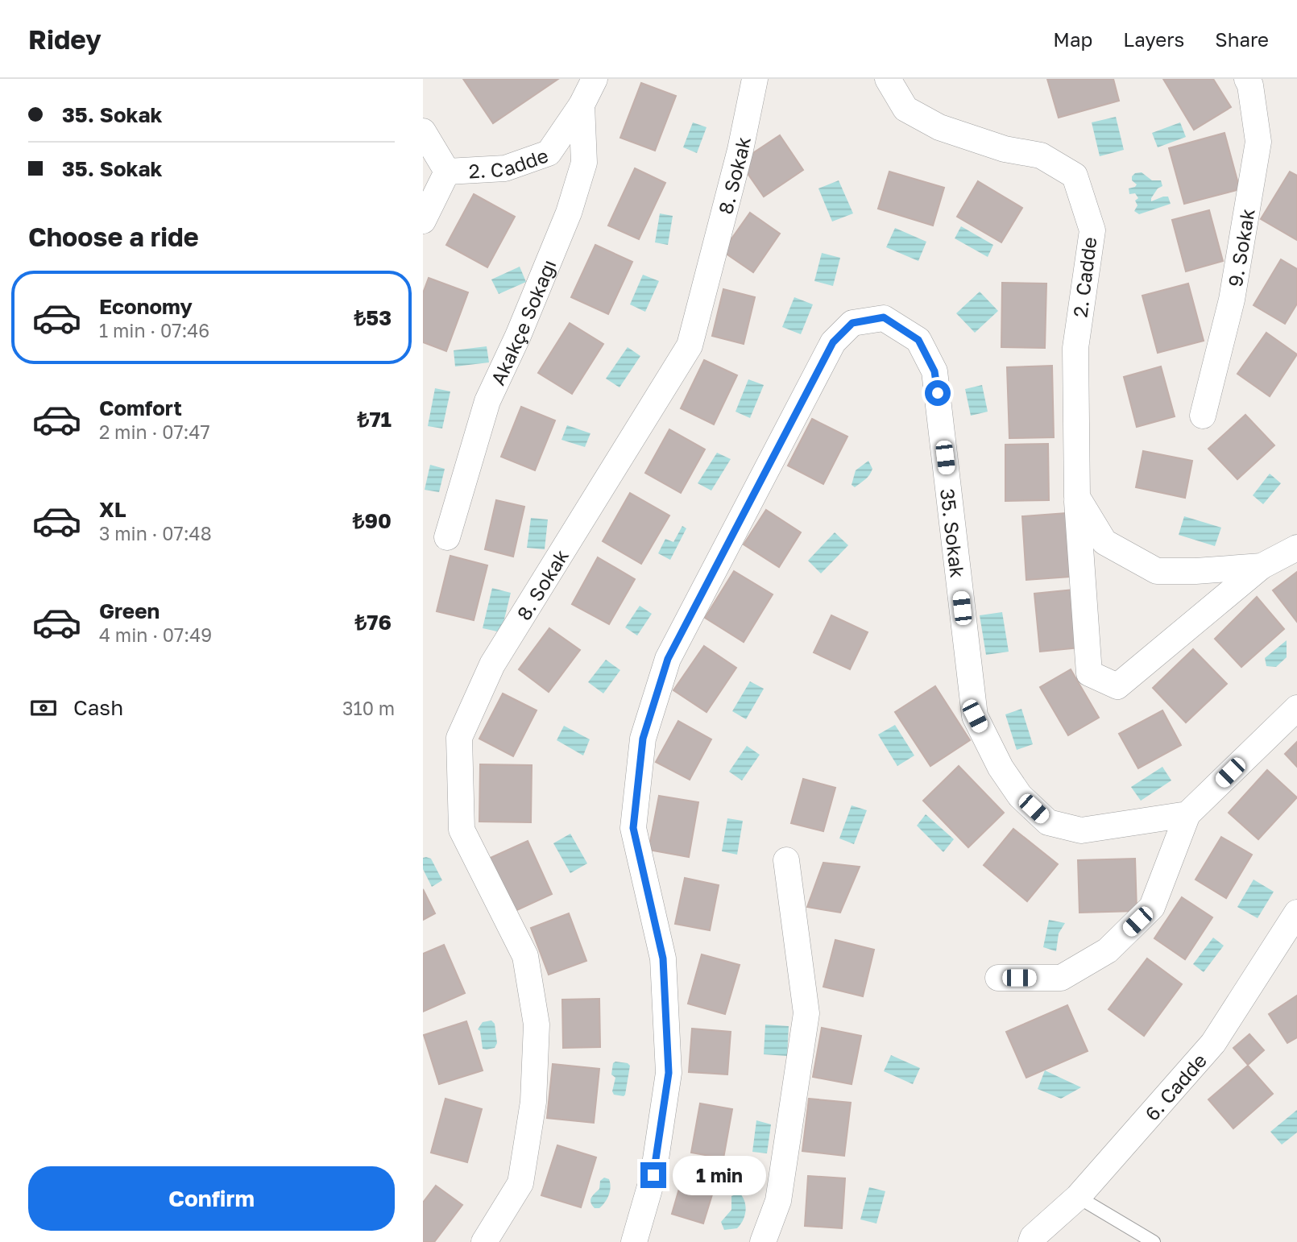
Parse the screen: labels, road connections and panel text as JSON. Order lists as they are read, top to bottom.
{
  "streets": {
    "street": [
      "2. Cadde",
      "8. Sokak",
      "9. Sokak",
      "Akakçe Sokağı",
      "35. Sokak",
      "6. Cadde"
    ]
  },
  "crossings": [
    ["2. Cadde", "Akakçe Sokağı"]
  ],
  "page": {
    "header": "Ridey",
    "nav": ["Map", "Layers", "Share"],
    "banner": ["35. Sokak", "35. Sokak"],
    "heading": "Choose a ride",
    "list": [
      {
        "name": "Economy",
        "note": "1 min · 07:46",
        "value": "₺53"
      },
      {
        "name": "Comfort",
        "note": "2 min · 07:47",
        "value": "₺71"
      },
      {
        "name": "XL",
        "note": "3 min · 07:48",
        "value": "₺90"
      },
      {
        "name": "Green",
        "note": "4 min · 07:49",
        "value": "₺76"
      }
    ],
    "pay": ["Cash", "310 m"],
    "buttons": "Confirm",
    "bubble": "1 min"
  }
}
